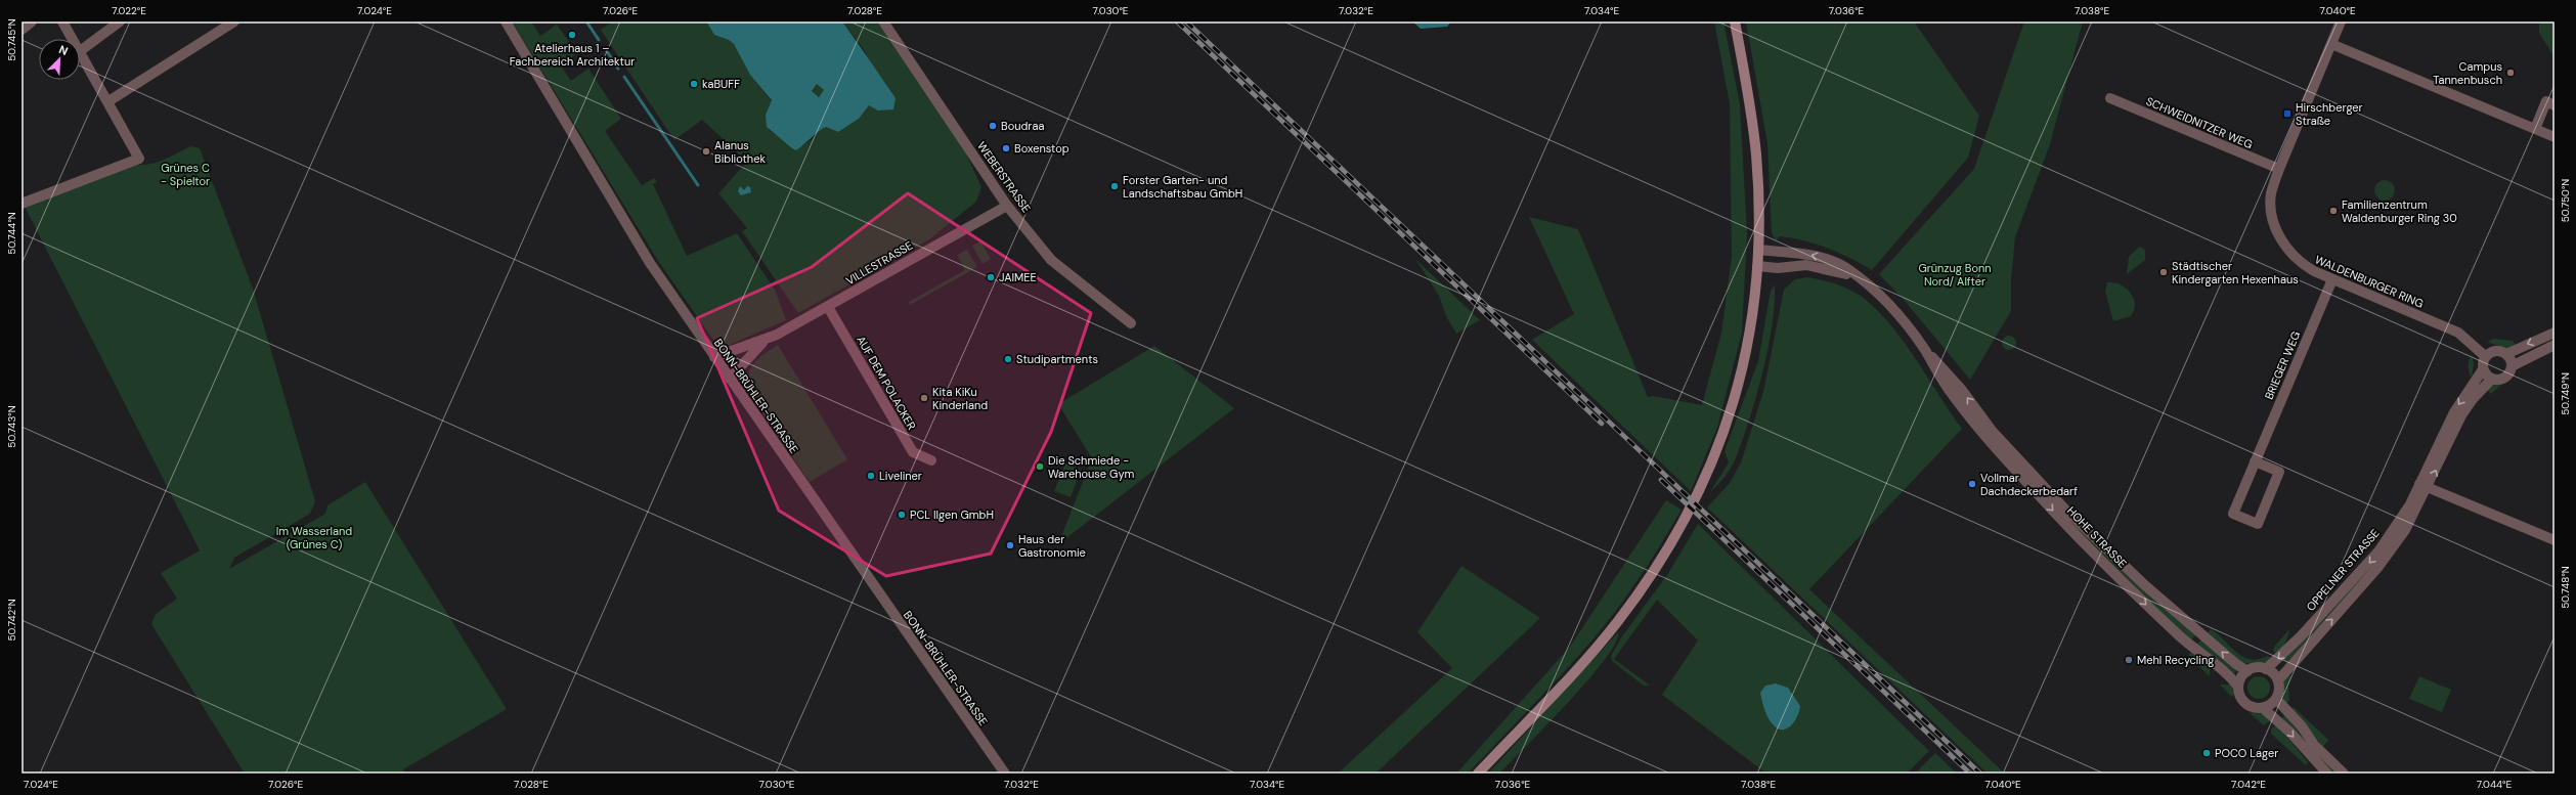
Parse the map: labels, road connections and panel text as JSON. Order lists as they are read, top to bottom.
{
  "streets": {
    "street": [
      "SCHWEIDNITZER WEG",
      "WEBERSTRASSE",
      "VILLESTRASSE",
      "WALDENBURGER RING",
      "BRIEGER WEG",
      "AUF DEM POLACKER",
      "BONN-BRÜHLER-STRASSE",
      "HOHE STRASSE",
      "OPPELNER STRASSE"
    ]
  },
  "crossings": [
    ["SCHWEIDNITZER WEG", "WALDENBURGER RING"],
    ["WEBERSTRASSE", "VILLESTRASSE"],
    ["VILLESTRASSE", "AUF DEM POLACKER"],
    ["VILLESTRASSE", "BONN-BRÜHLER-STRASSE"],
    ["WALDENBURGER RING", "BRIEGER WEG"],
    ["WALDENBURGER RING", "OPPELNER STRASSE"],
    ["HOHE STRASSE", "OPPELNER STRASSE"]
  ],
  "parks": ["Grünes C - Spieltor", "Grünzug Bonn Nord/ Alfter", "Im Wasserland (Grünes C)"],
  "places": {
    "other": [
      "Atelierhaus 1 – Fachbereich Architektur",
      "Campus Tannenbusch",
      "kaBUFF",
      "Boudraa",
      "Boxenstop",
      "Alanus Bibliothek",
      "Forster Garten- und Landschaftsbau GmbH",
      "Familienzentrum Waldenburger Ring 30",
      "Städtischer Kindergarten Hexenhaus",
      "JAIMEE",
      "Studipartments",
      "Kita KiKu Kinderland",
      "Die Schmiede - Warehouse Gym",
      "Liveliner",
      "Vollmar Dachdeckerbedarf",
      "PCL Ilgen GmbH",
      "Haus der Gastronomie",
      "Mehl Recycling",
      "POCO Lager"
    ],
    "transit": ["Hirschberger Straße"]
  },
  "north": "top right",
  "coordinates": [
    "7.022°E",
    "7.024°E",
    "7.026°E",
    "7.028°E",
    "7.030°E",
    "7.032°E",
    "7.034°E",
    "7.036°E",
    "7.038°E",
    "7.040°E",
    "50.745°N",
    "50.750°N",
    "50.744°N",
    "50.749°N",
    "50.743°N",
    "50.748°N",
    "50.742°N",
    "7.042°E",
    "7.044°E"
  ]
}
